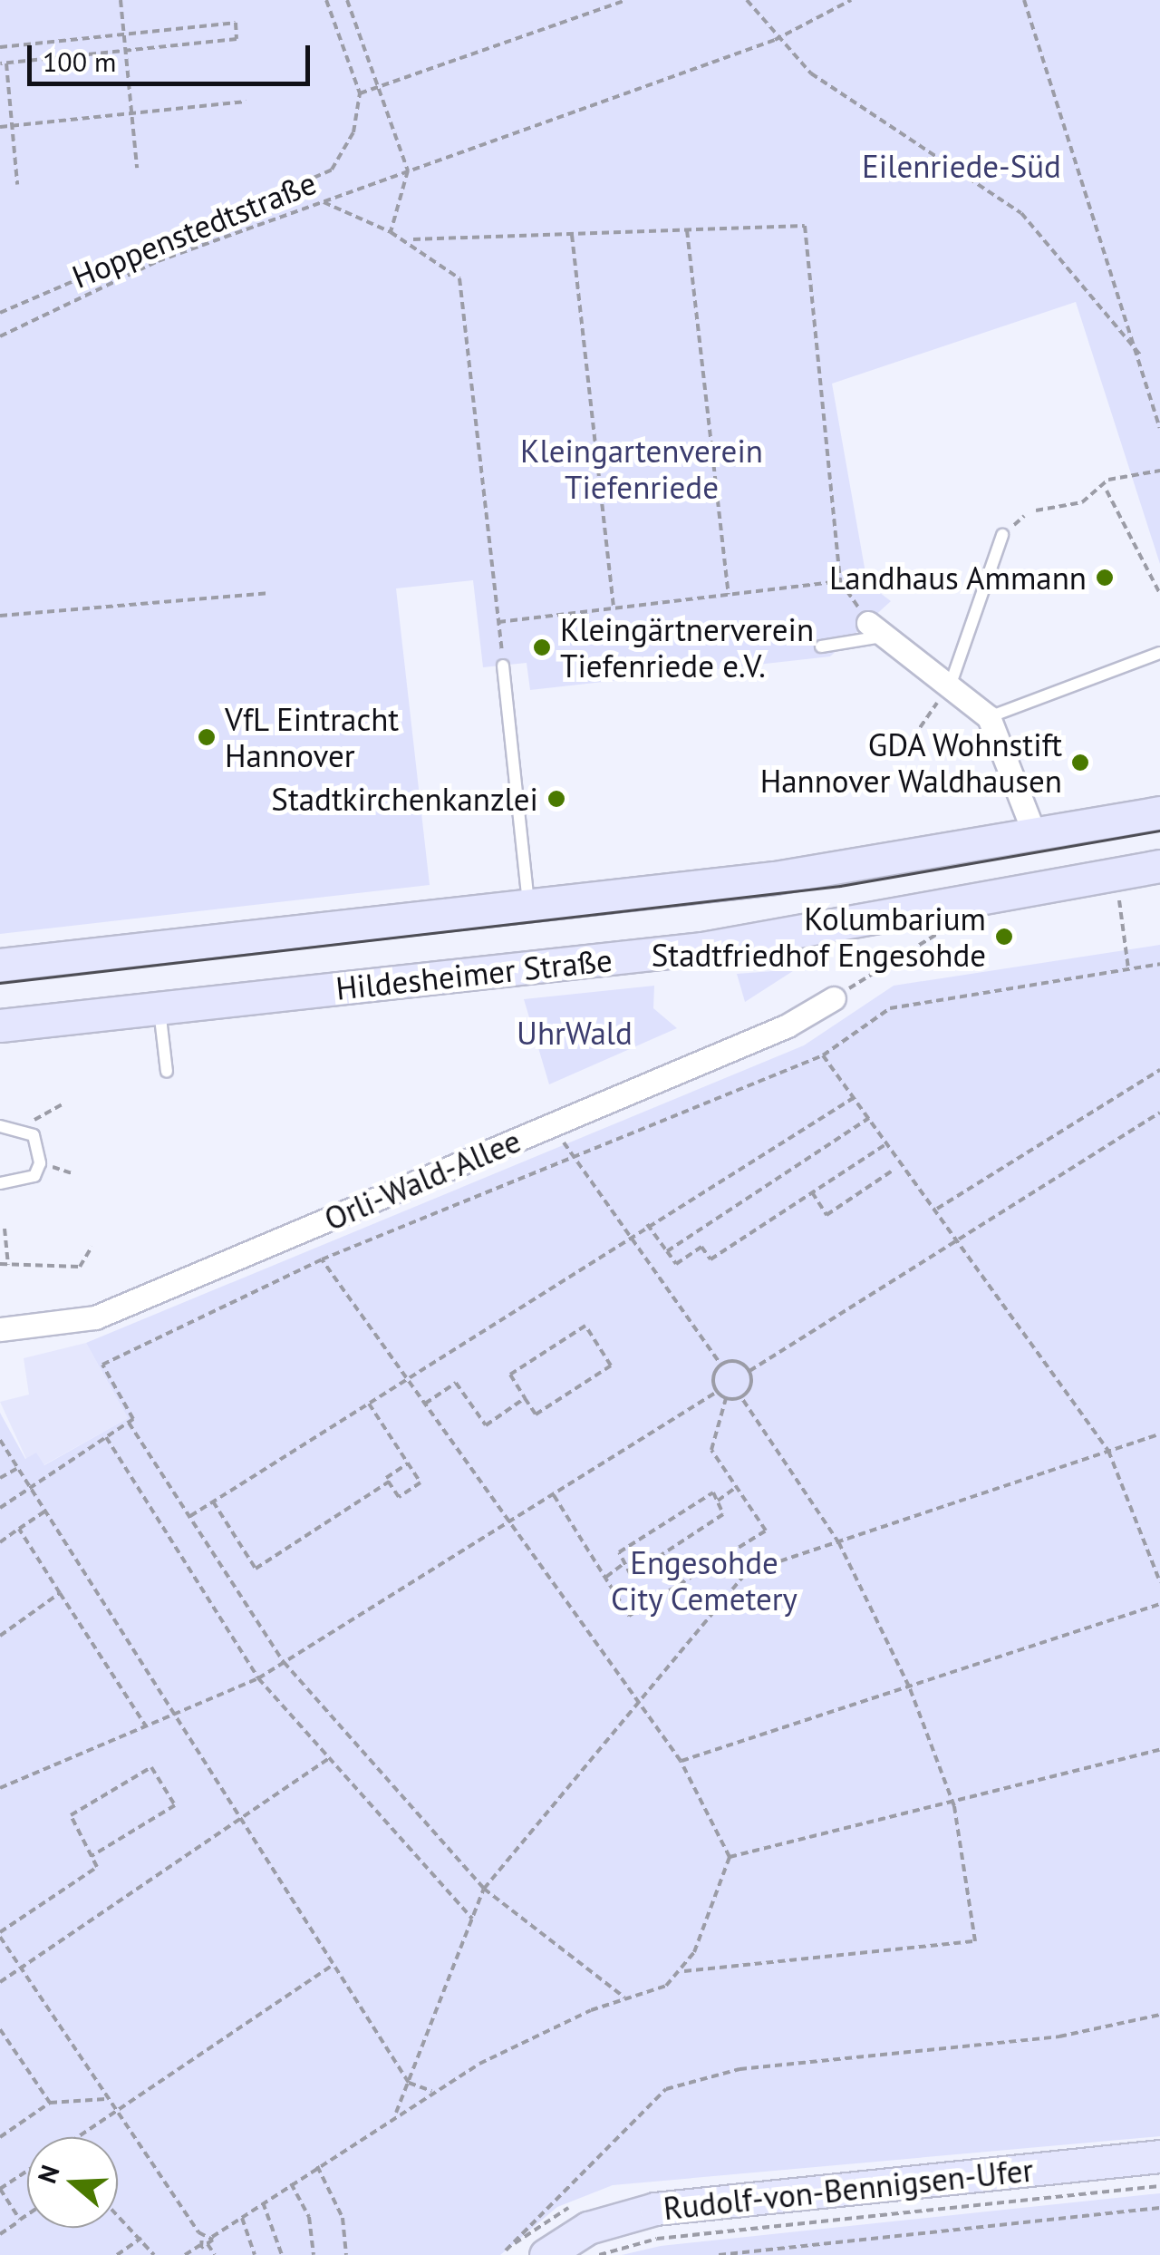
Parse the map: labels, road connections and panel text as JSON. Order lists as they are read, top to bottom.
{
  "streets": {
    "main road": ["Hildesheimer Straße", "Rudolf-von-Bennigsen-Ufer"],
    "street": ["Orli-Wald-Allee"],
    "path": ["Hoppenstedtstraße"]
  },
  "parks": [
    "Eilenriede-Süd",
    "Kleingartenverein Tiefenriede",
    "UhrWald",
    "Engesohde City Cemetery"
  ],
  "places": [
    "Landhaus Ammann",
    "Kleingärtnerverein Tiefenriede e.V.",
    "VfL Eintracht Hannover",
    "GDA Wohnstift Hannover Waldhausen",
    "Stadtkirchenkanzlei",
    "Kolumbarium Stadtfriedhof Engesohde"
  ],
  "scale_bar": "100 m",
  "north": "left"
}
